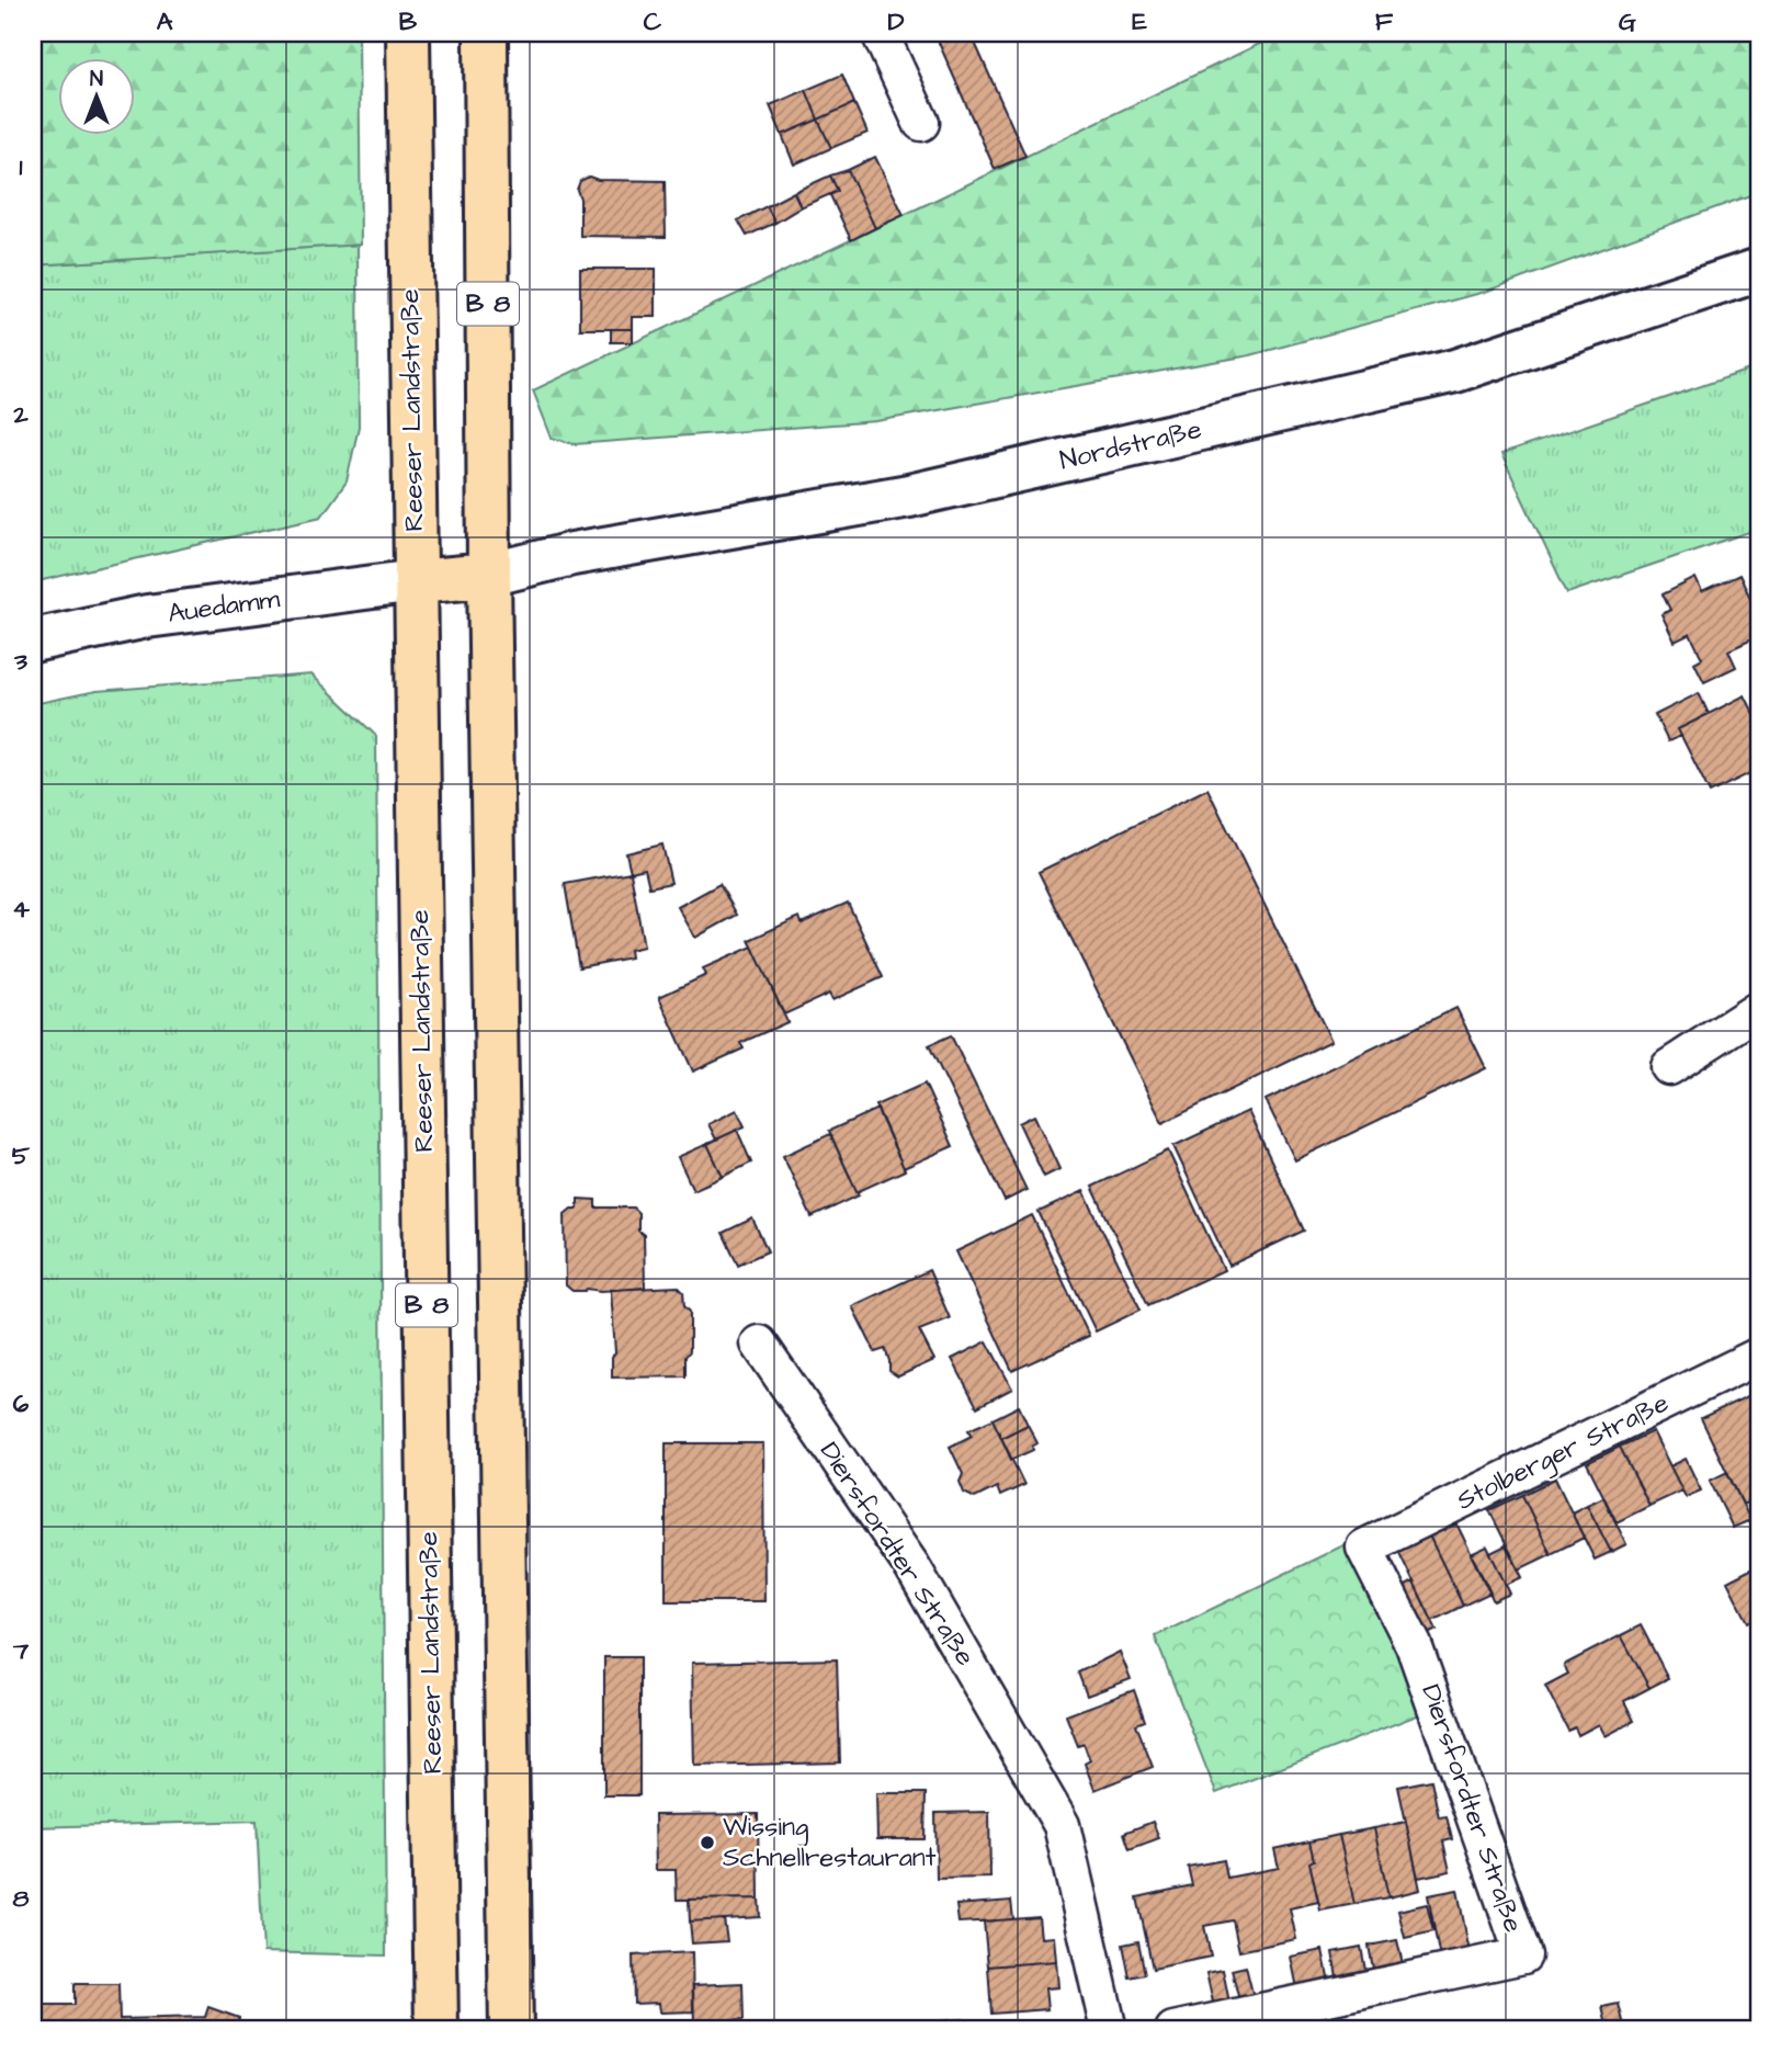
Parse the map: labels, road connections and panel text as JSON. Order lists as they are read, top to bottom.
{
  "streets": {
    "main road": ["B 8", "Reeser Landstraße"],
    "street": [
      "Nordstraße",
      "Auedamm",
      "Stolberger Straße",
      "Diersfordter Straße"
    ]
  },
  "crossings": [
    ["B 8", "Nordstraße"],
    ["Reeser Landstraße", "Auedamm"],
    ["Stolberger Straße", "Diersfordter Straße"]
  ],
  "places": ["Wissing Schnellrestaurant"],
  "north": "top",
  "grid": {
    "columns": [
      "A",
      "B",
      "C",
      "D",
      "E",
      "F",
      "G"
    ],
    "rows": [
      "1",
      "2",
      "3",
      "4",
      "5",
      "6",
      "7",
      "8"
    ]
  }
}
